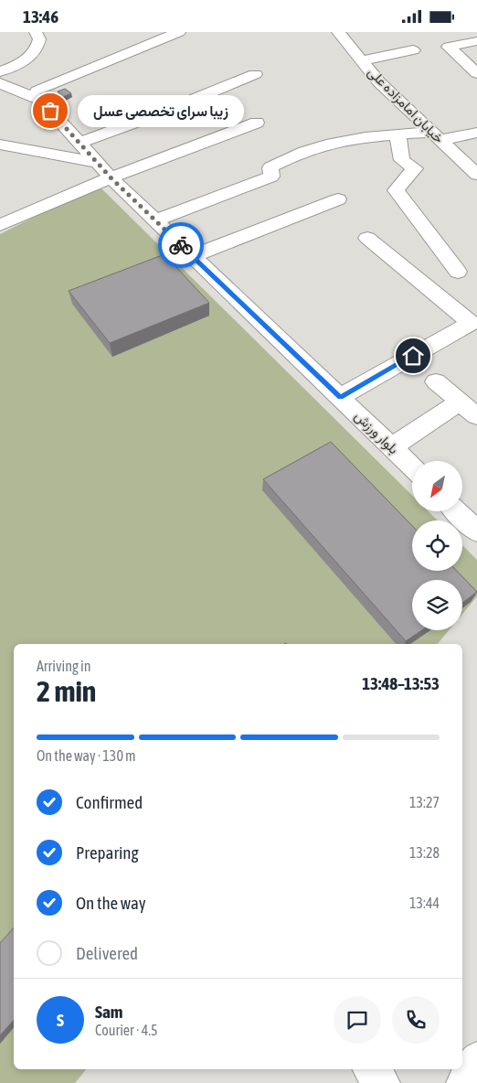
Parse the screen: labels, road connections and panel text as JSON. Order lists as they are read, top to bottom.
{
  "streets": {
    "street": ["خیابان امامزاده علی", "بلوار ورزش"]
  },
  "places": ["زیبا سرای تخصصی عسل"],
  "north": "bottom left",
  "page": {
    "status": "13:46",
    "bubble": "زیبا سرای تخصصی عسل",
    "heading": ["2 min", "Arriving in", "13:48–13:53"],
    "panel": ["Sam", "Courier · 4.5"],
    "bar": "On the way · 130 m",
    "list": [
      ["Confirmed", "13:27"],
      ["Preparing", "13:28"],
      ["On the way", "13:44"],
      "Delivered"
    ],
    "round": "S"
  }
}
